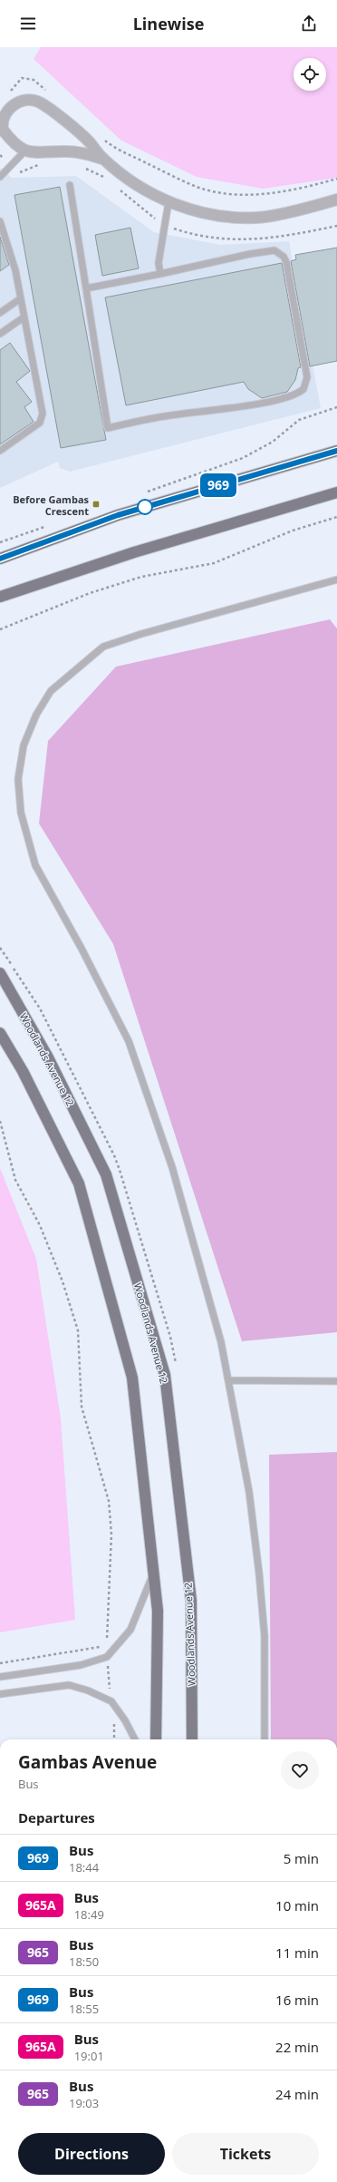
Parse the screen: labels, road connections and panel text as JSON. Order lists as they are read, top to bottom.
{
  "streets": {
    "main road": ["Woodlands Avenue 12"]
  },
  "places": {
    "transit": ["Before Gambas Crescent"]
  },
  "lines": ["bus line 969"],
  "page": {
    "header": "Linewise",
    "on_map": "969",
    "heading": [
      ["Gambas Avenue", "Bus"],
      "Departures"
    ],
    "list": [
      {
        "mark": "969",
        "name": "Bus",
        "note": "18:44",
        "value": "5 min"
      },
      {
        "mark": "965A",
        "name": "Bus",
        "note": "18:49",
        "value": "10 min"
      },
      {
        "mark": "965",
        "name": "Bus",
        "note": "18:50",
        "value": "11 min"
      },
      {
        "mark": "969",
        "name": "Bus",
        "note": "18:55",
        "value": "16 min"
      },
      {
        "mark": "965A",
        "name": "Bus",
        "note": "19:01",
        "value": "22 min"
      },
      {
        "mark": "965",
        "name": "Bus",
        "note": "19:03",
        "value": "24 min"
      }
    ],
    "buttons": ["Directions", "Tickets"]
  }
}
